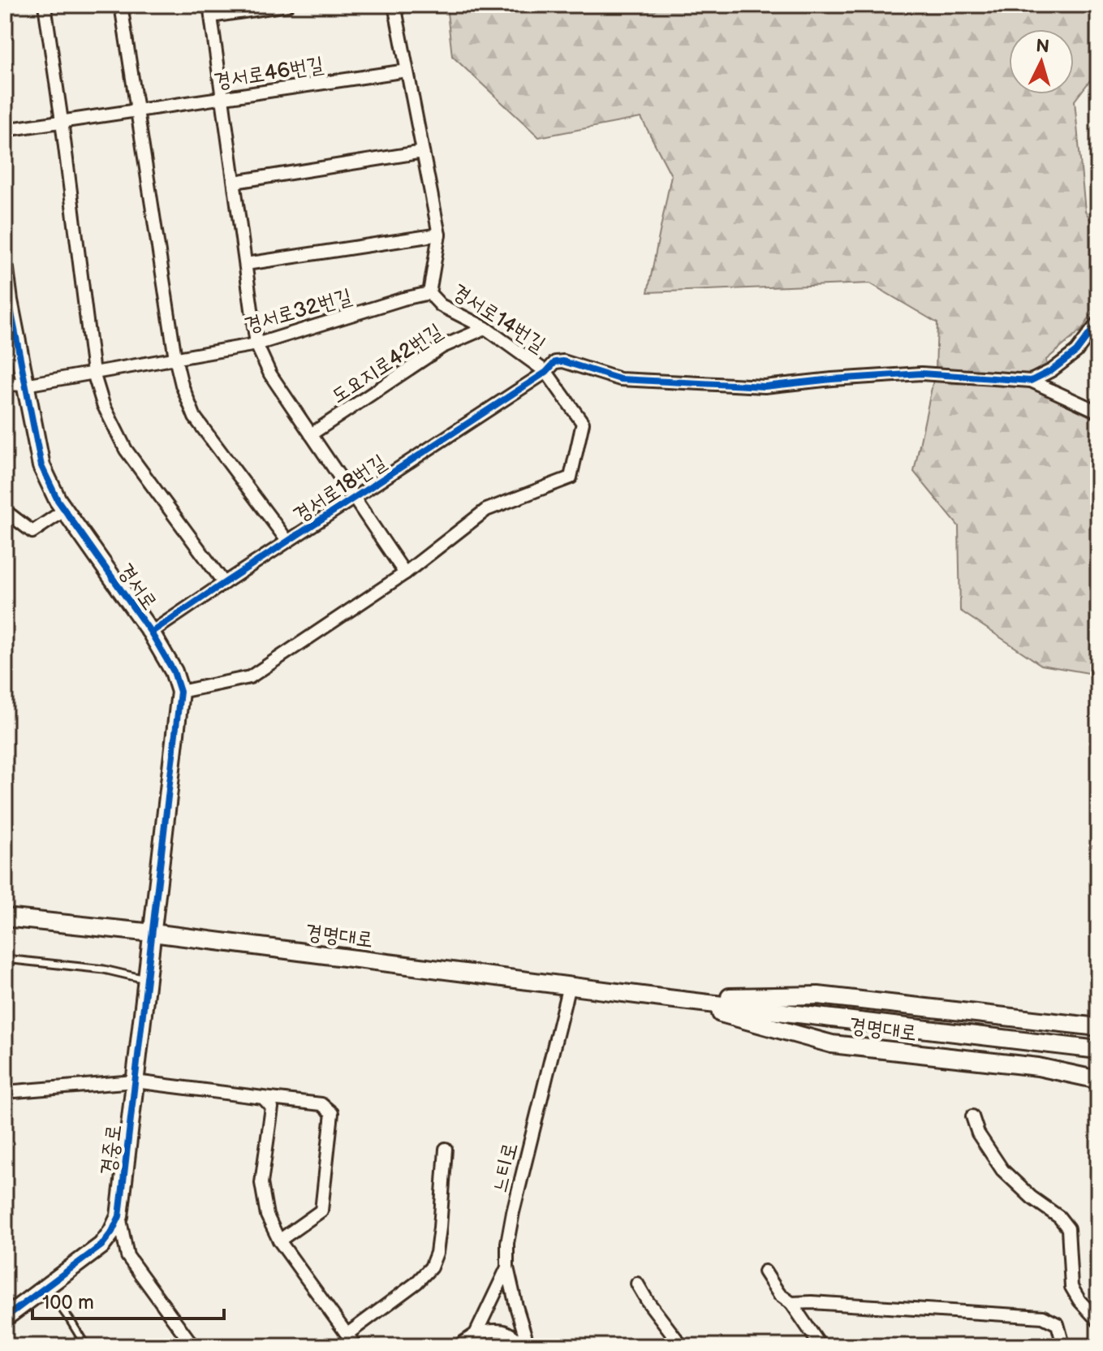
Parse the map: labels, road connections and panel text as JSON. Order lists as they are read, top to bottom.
{
  "streets": {
    "main road": ["경서로", "경명대로", "경중로"],
    "street": [
      "경서로46번길",
      "경서로32번길",
      "경서로14번길",
      "도요지로42번길",
      "경서로18번길",
      "느티로"
    ]
  },
  "crossings": [
    ["경서로46번길", "경서로14번길"],
    ["경서로32번길", "경서로14번길"],
    ["경서로32번길", "경서로18번길"],
    ["경서로32번길", "경서로"],
    ["경서로14번길", "도요지로42번길"],
    ["경서로14번길", "경서로18번길"],
    ["경서로14번길", "경서로"],
    ["경서로18번길", "경서로"],
    ["경서로", "경명대로"],
    ["경서로", "경중로"],
    ["경명대로", "경중로"],
    ["경명대로", "느티로"]
  ],
  "scale_bar": "100 m",
  "north": "top"
}
